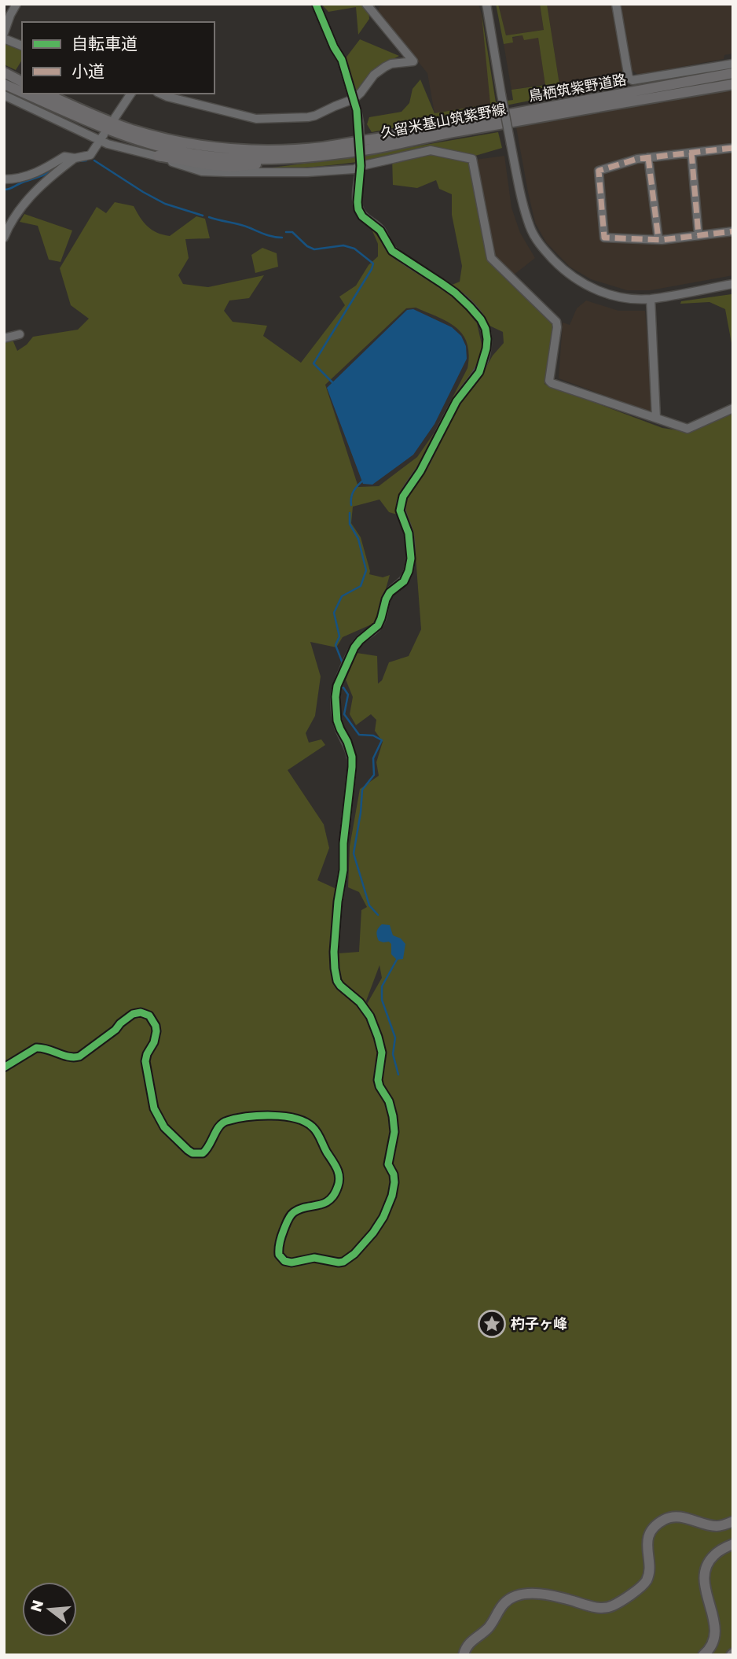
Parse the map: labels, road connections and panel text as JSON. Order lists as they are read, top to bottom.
{
  "streets": {
    "main road": ["鳥栖筑紫野道路", "久留米基山筑紫野線"]
  },
  "places": {
    "place": ["杓子ヶ峰"]
  },
  "legend": ["自転車道", "小道"],
  "north": "left"
}
